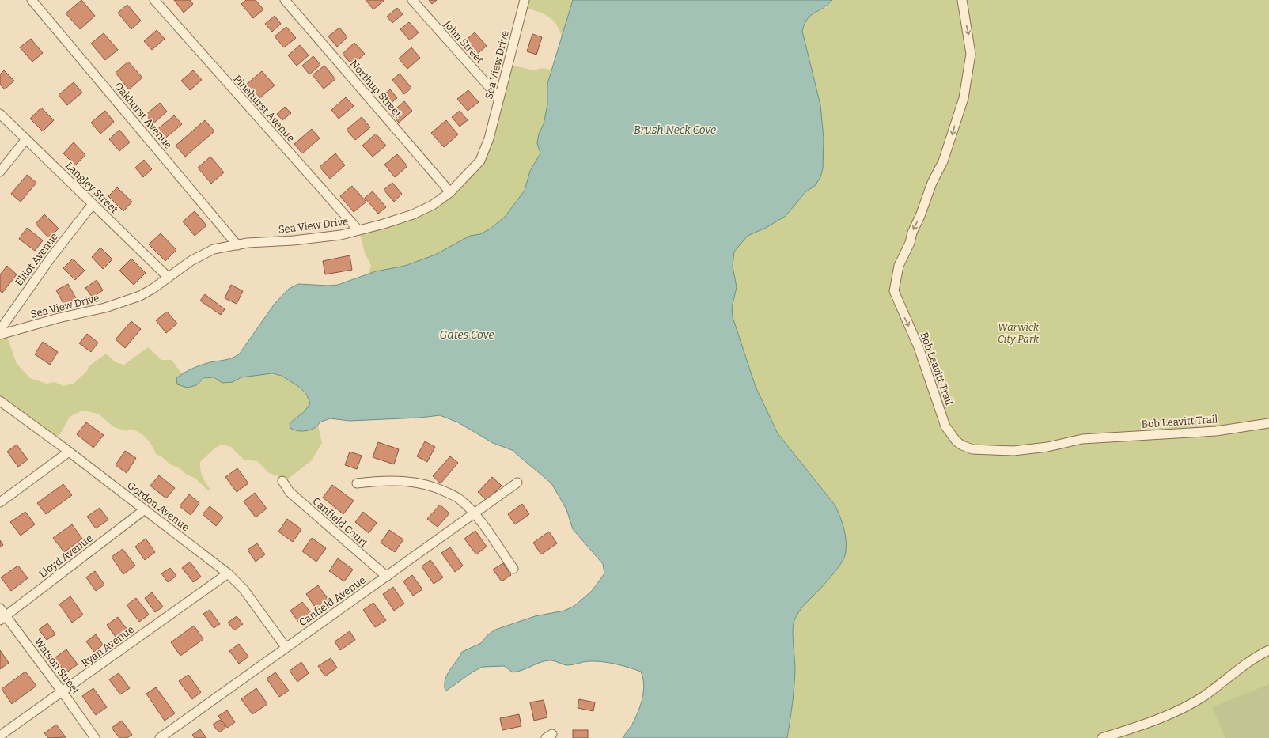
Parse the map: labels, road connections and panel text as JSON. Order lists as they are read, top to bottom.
{
  "streets": {
    "street": [
      "John Street",
      "Sea View Drive",
      "Northup Street",
      "Pinehurst Avenue",
      "Oakhurst Avenue",
      "Langley Street",
      "Elliot Avenue",
      "Bob Leavitt Trail",
      "Gordon Avenue",
      "Canfield Court",
      "Lloyd Avenue",
      "Canfield Avenue",
      "Ryan Avenue",
      "Watson Street"
    ]
  },
  "crossings": [
    ["John Street", "Sea View Drive"],
    ["Sea View Drive", "Northup Street"],
    ["Sea View Drive", "Pinehurst Avenue"],
    ["Sea View Drive", "Oakhurst Avenue"],
    ["Sea View Drive", "Langley Street"],
    ["Langley Street", "Elliot Avenue"],
    ["Gordon Avenue", "Lloyd Avenue"],
    ["Gordon Avenue", "Canfield Avenue"],
    ["Gordon Avenue", "Ryan Avenue"],
    ["Canfield Court", "Canfield Avenue"],
    ["Lloyd Avenue", "Watson Street"],
    ["Ryan Avenue", "Watson Street"]
  ],
  "water": ["Brush Neck Cove", "Gates Cove"],
  "parks": ["Warwick City Park"]
}
